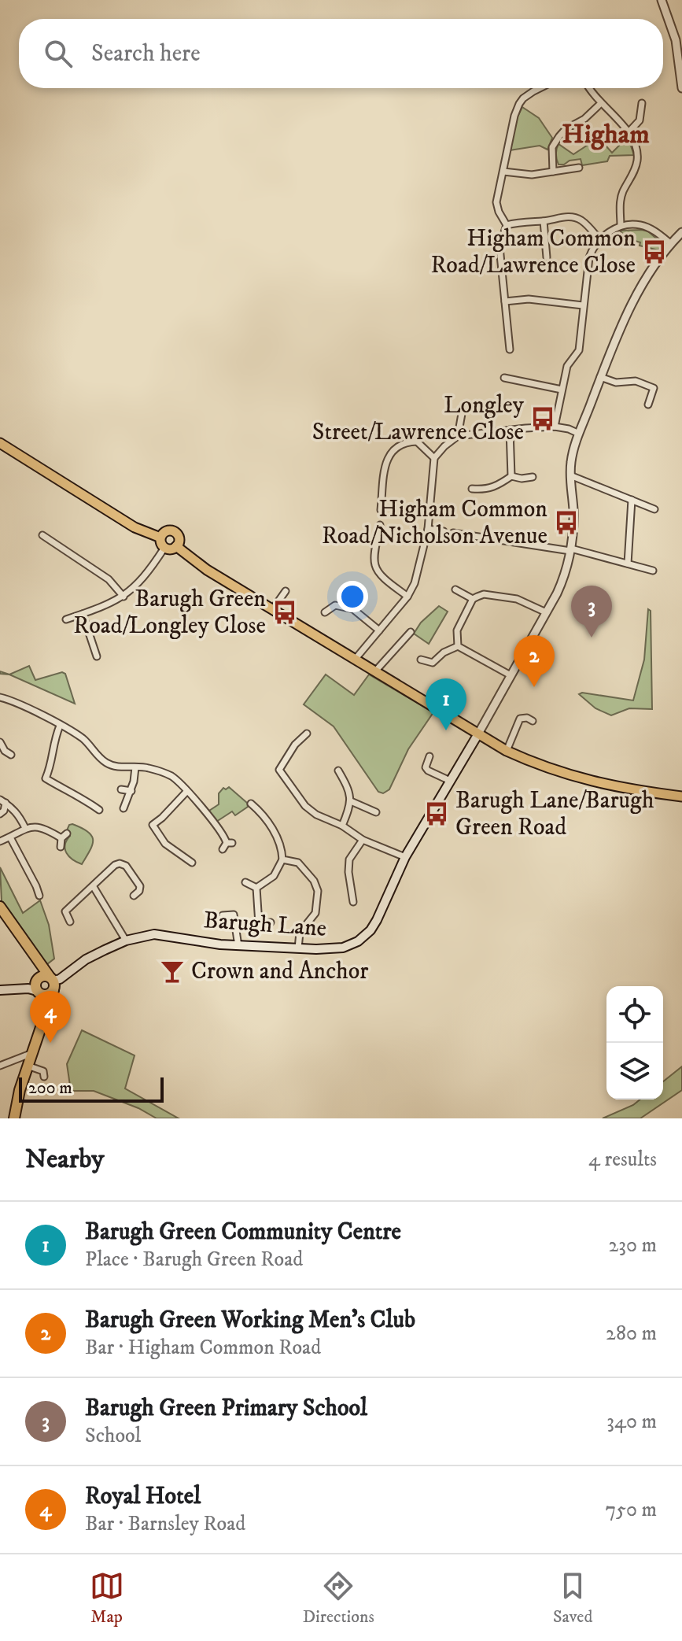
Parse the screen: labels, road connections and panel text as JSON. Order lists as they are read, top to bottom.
{
  "streets": {
    "main road": ["Barugh Lane"]
  },
  "districts": ["Higham"],
  "places": {
    "bus stop": [
      "Higham Common Road/Lawrence Close",
      "Longley Street/Lawrence Close",
      "Higham Common Road/Nicholson Avenue",
      "Barugh Green Road/Longley Close",
      "Barugh Lane/Barugh Green Road"
    ],
    "bar": ["Crown and Anchor"]
  },
  "scale_bar": "200 m",
  "page": {
    "search": "Search here",
    "pins": [
      "3",
      "2",
      "1",
      "4"
    ],
    "scale": "200 m",
    "heading": ["Nearby", "4 results"],
    "list": [
      {
        "mark": "1",
        "name": "Barugh Green Community Centre",
        "note": "Place · Barugh Green Road",
        "value": "230 m"
      },
      {
        "mark": "2",
        "name": "Barugh Green Working Men's Club",
        "note": "Bar · Higham Common Road",
        "value": "280 m"
      },
      {
        "mark": "3",
        "name": "Barugh Green Primary School",
        "note": "School",
        "value": "340 m"
      },
      {
        "mark": "4",
        "name": "Royal Hotel",
        "note": "Bar · Barnsley Road",
        "value": "750 m"
      }
    ],
    "nav": ["Map", "Directions", "Saved"]
  }
}
